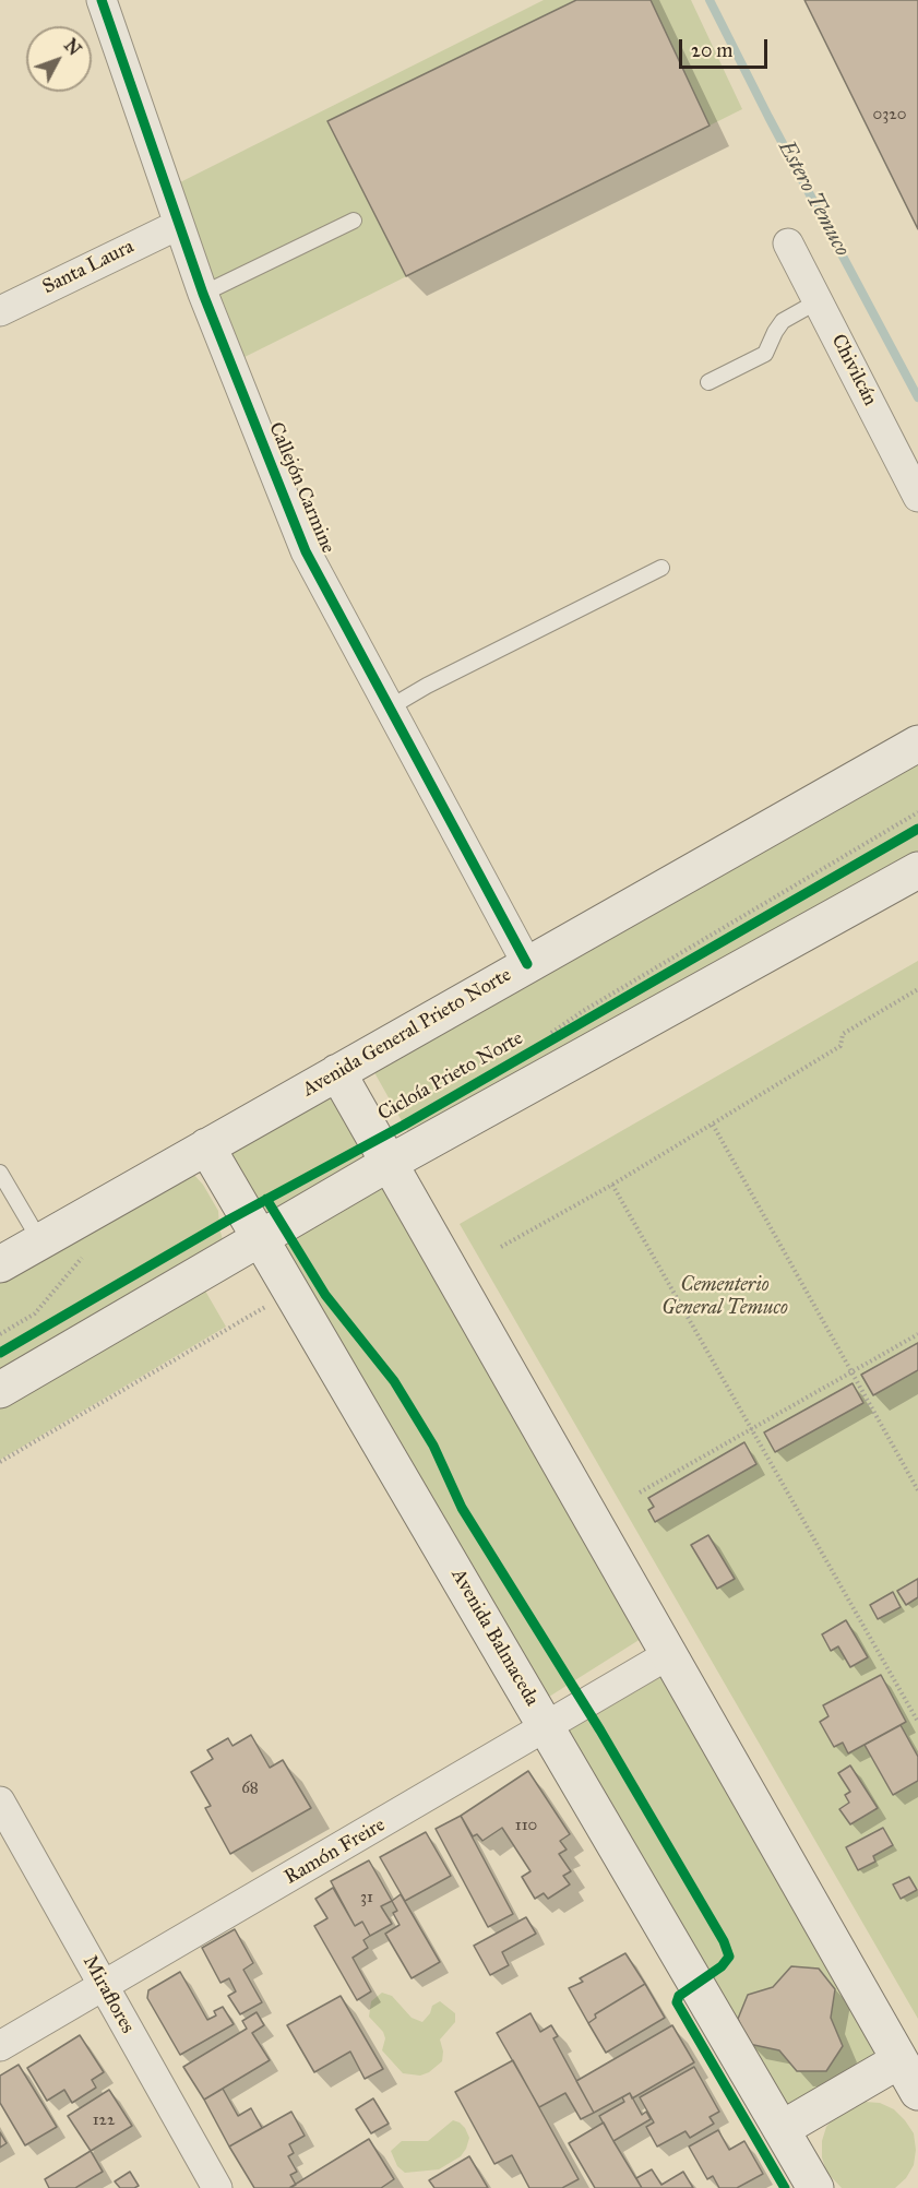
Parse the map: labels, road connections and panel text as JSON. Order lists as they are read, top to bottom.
{
  "streets": {
    "main road": ["Avenida General Prieto Norte", "Avenida Balmaceda"],
    "street": [
      "Santa Laura",
      "Chivilcán",
      "Callejón Carmine",
      "Ramón Freire",
      "Miraflores"
    ],
    "cycle path": ["Cicloía Prieto Norte"]
  },
  "crossings": [
    ["Santa Laura", "Callejón Carmine"],
    ["Callejón Carmine", "Avenida General Prieto Norte"],
    ["Avenida General Prieto Norte", "Avenida Balmaceda"],
    ["Avenida Balmaceda", "Ramón Freire"],
    ["Ramón Freire", "Miraflores"]
  ],
  "water": ["Estero Temuco"],
  "parks": ["Cementerio General Temuco"],
  "house_numbers": [
    "0320",
    "68",
    "110",
    "31",
    "122"
  ],
  "scale_bar": "20 m",
  "north": "top right"
}
